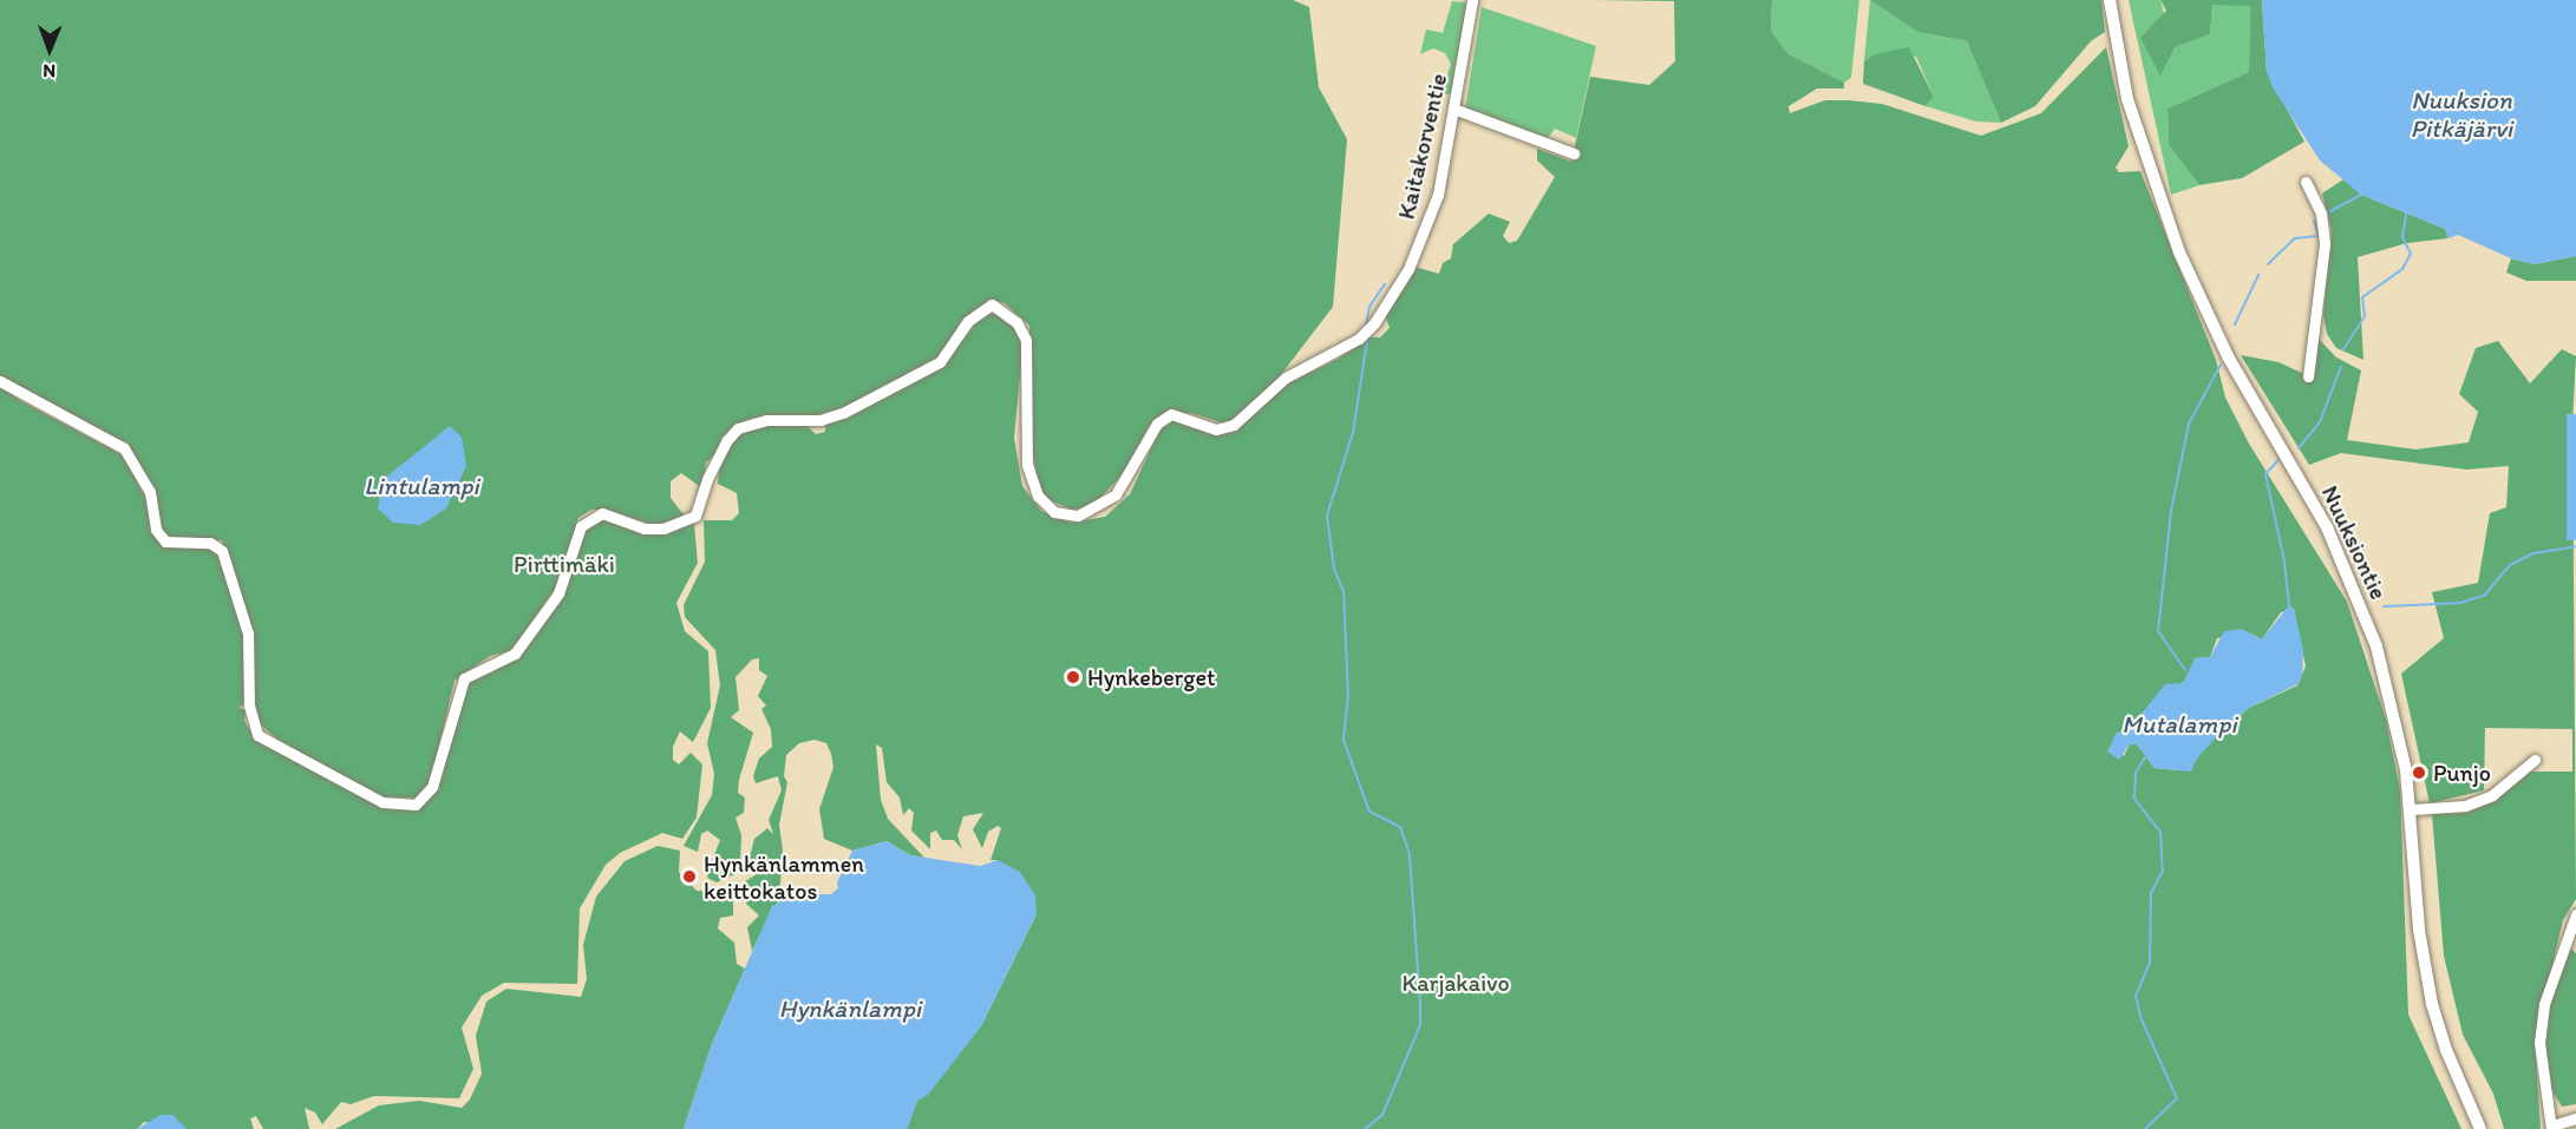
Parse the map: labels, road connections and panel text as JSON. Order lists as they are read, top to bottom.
{
  "streets": {
    "street": ["Kaitakorventie", "Nuuksiontie"]
  },
  "water": [
    "Nuuksion Pitkäjärvi",
    "Lintulampi",
    "Mutalampi",
    "Hynkänlampi"
  ],
  "parks": ["Pirttimäki", "Karjakaivo"],
  "places": ["Hynkeberget", "Punjo", "Hynkänlammen keittokatos"],
  "north": "bottom"
}
